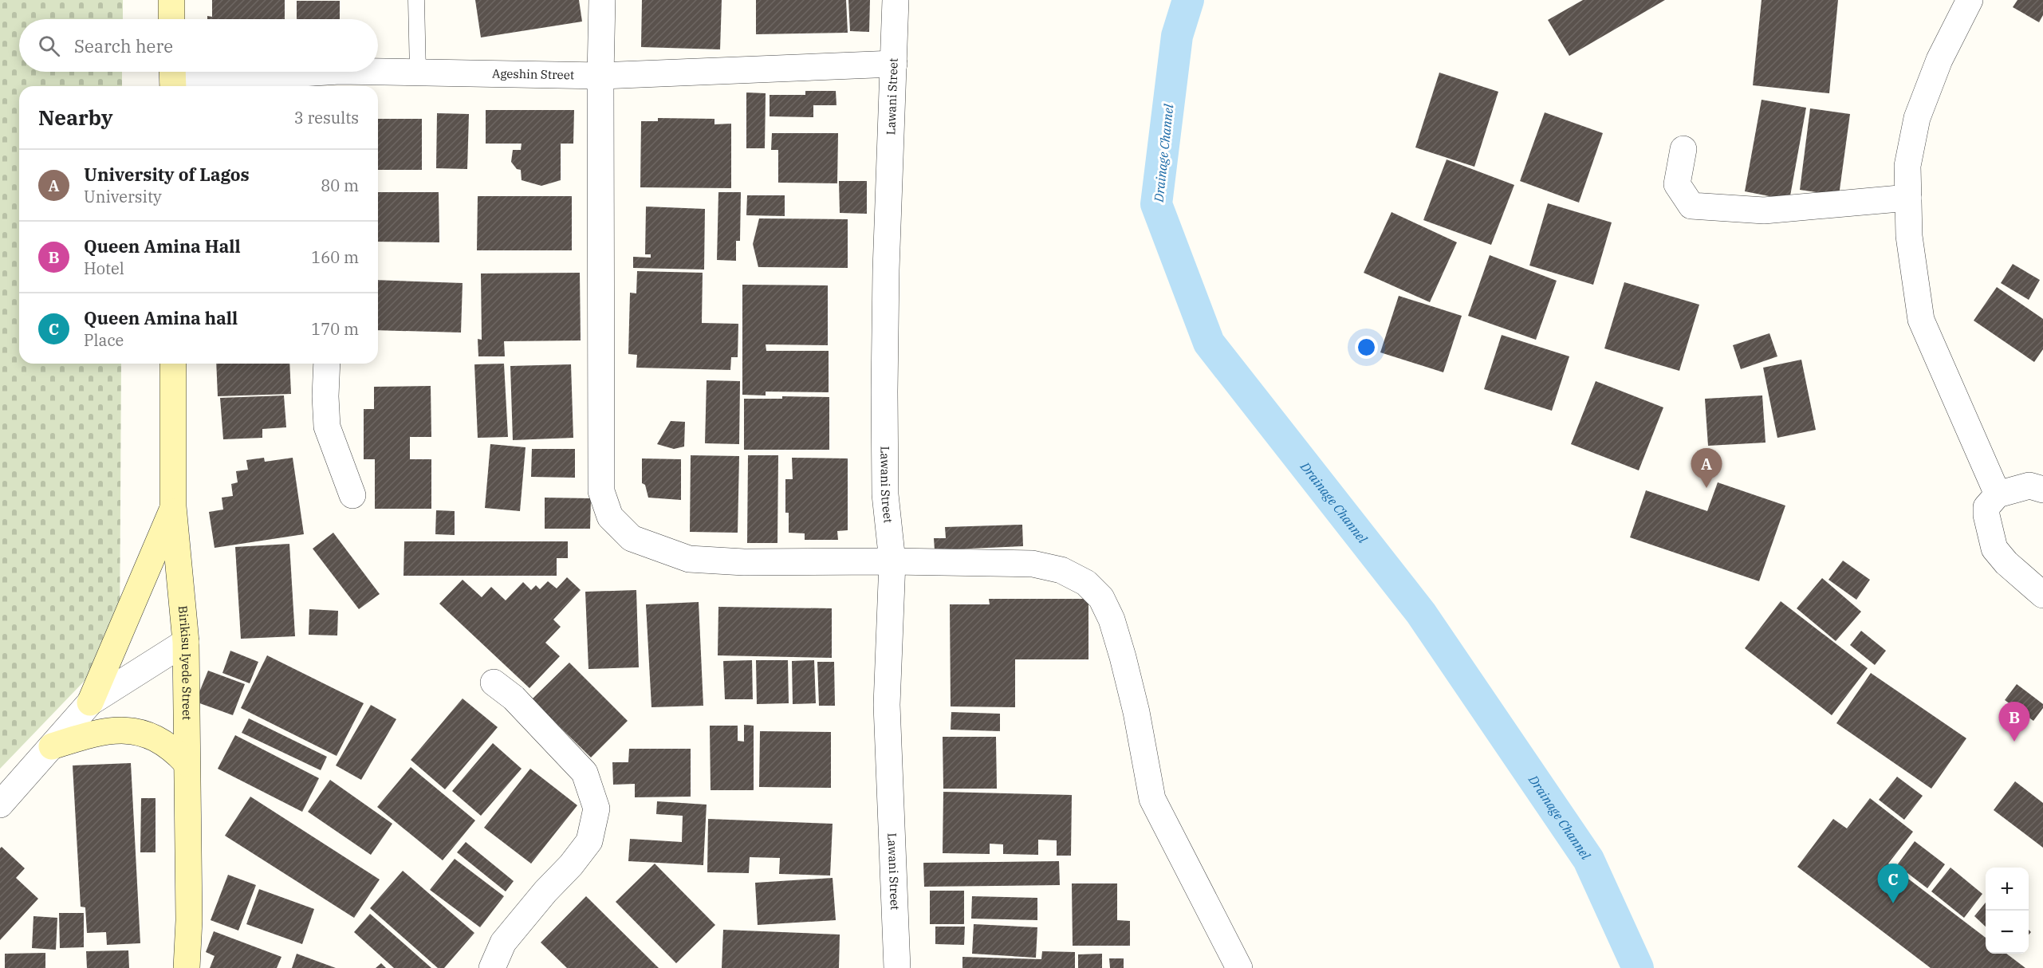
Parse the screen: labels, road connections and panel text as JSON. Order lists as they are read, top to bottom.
{
  "streets": {
    "street": ["Ageshin Street", "Lawani Street", "Birikisu Iyede Street"]
  },
  "crossings": [
    ["Ageshin Street", "Lawani Street"]
  ],
  "water": ["Drainage Channel"],
  "page": {
    "search": "Search here",
    "heading": ["Nearby", "3 results"],
    "list": [
      {
        "mark": "A",
        "name": "University of Lagos",
        "note": "University",
        "value": "80 m"
      },
      {
        "mark": "B",
        "name": "Queen Amina Hall",
        "note": "Hotel",
        "value": "160 m"
      },
      {
        "mark": "C",
        "name": "Queen Amina hall",
        "note": "Place",
        "value": "170 m"
      }
    ],
    "pins": ["A", "B", "C"],
    "map_buttons": ["+", "−"]
  }
}
